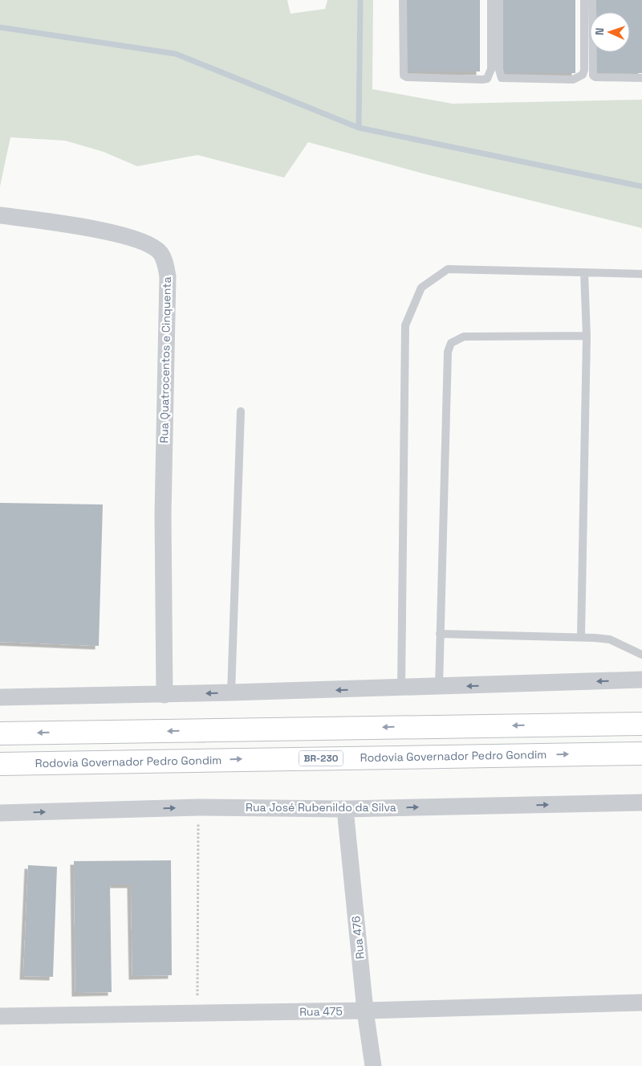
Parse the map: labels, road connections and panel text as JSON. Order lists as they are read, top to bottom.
{
  "streets": {
    "highway": ["Rodovia Governador Pedro Gondim", "BR-230"],
    "street": [
      "Rua Quatrocentos e Cinquenta",
      "Rua José Rubenildo da Silva",
      "Rua 476",
      "Rua 475"
    ]
  },
  "crossings": [
    ["Rua José Rubenildo da Silva", "Rua 476"],
    ["Rua 476", "Rua 475"]
  ],
  "north": "left"
}
